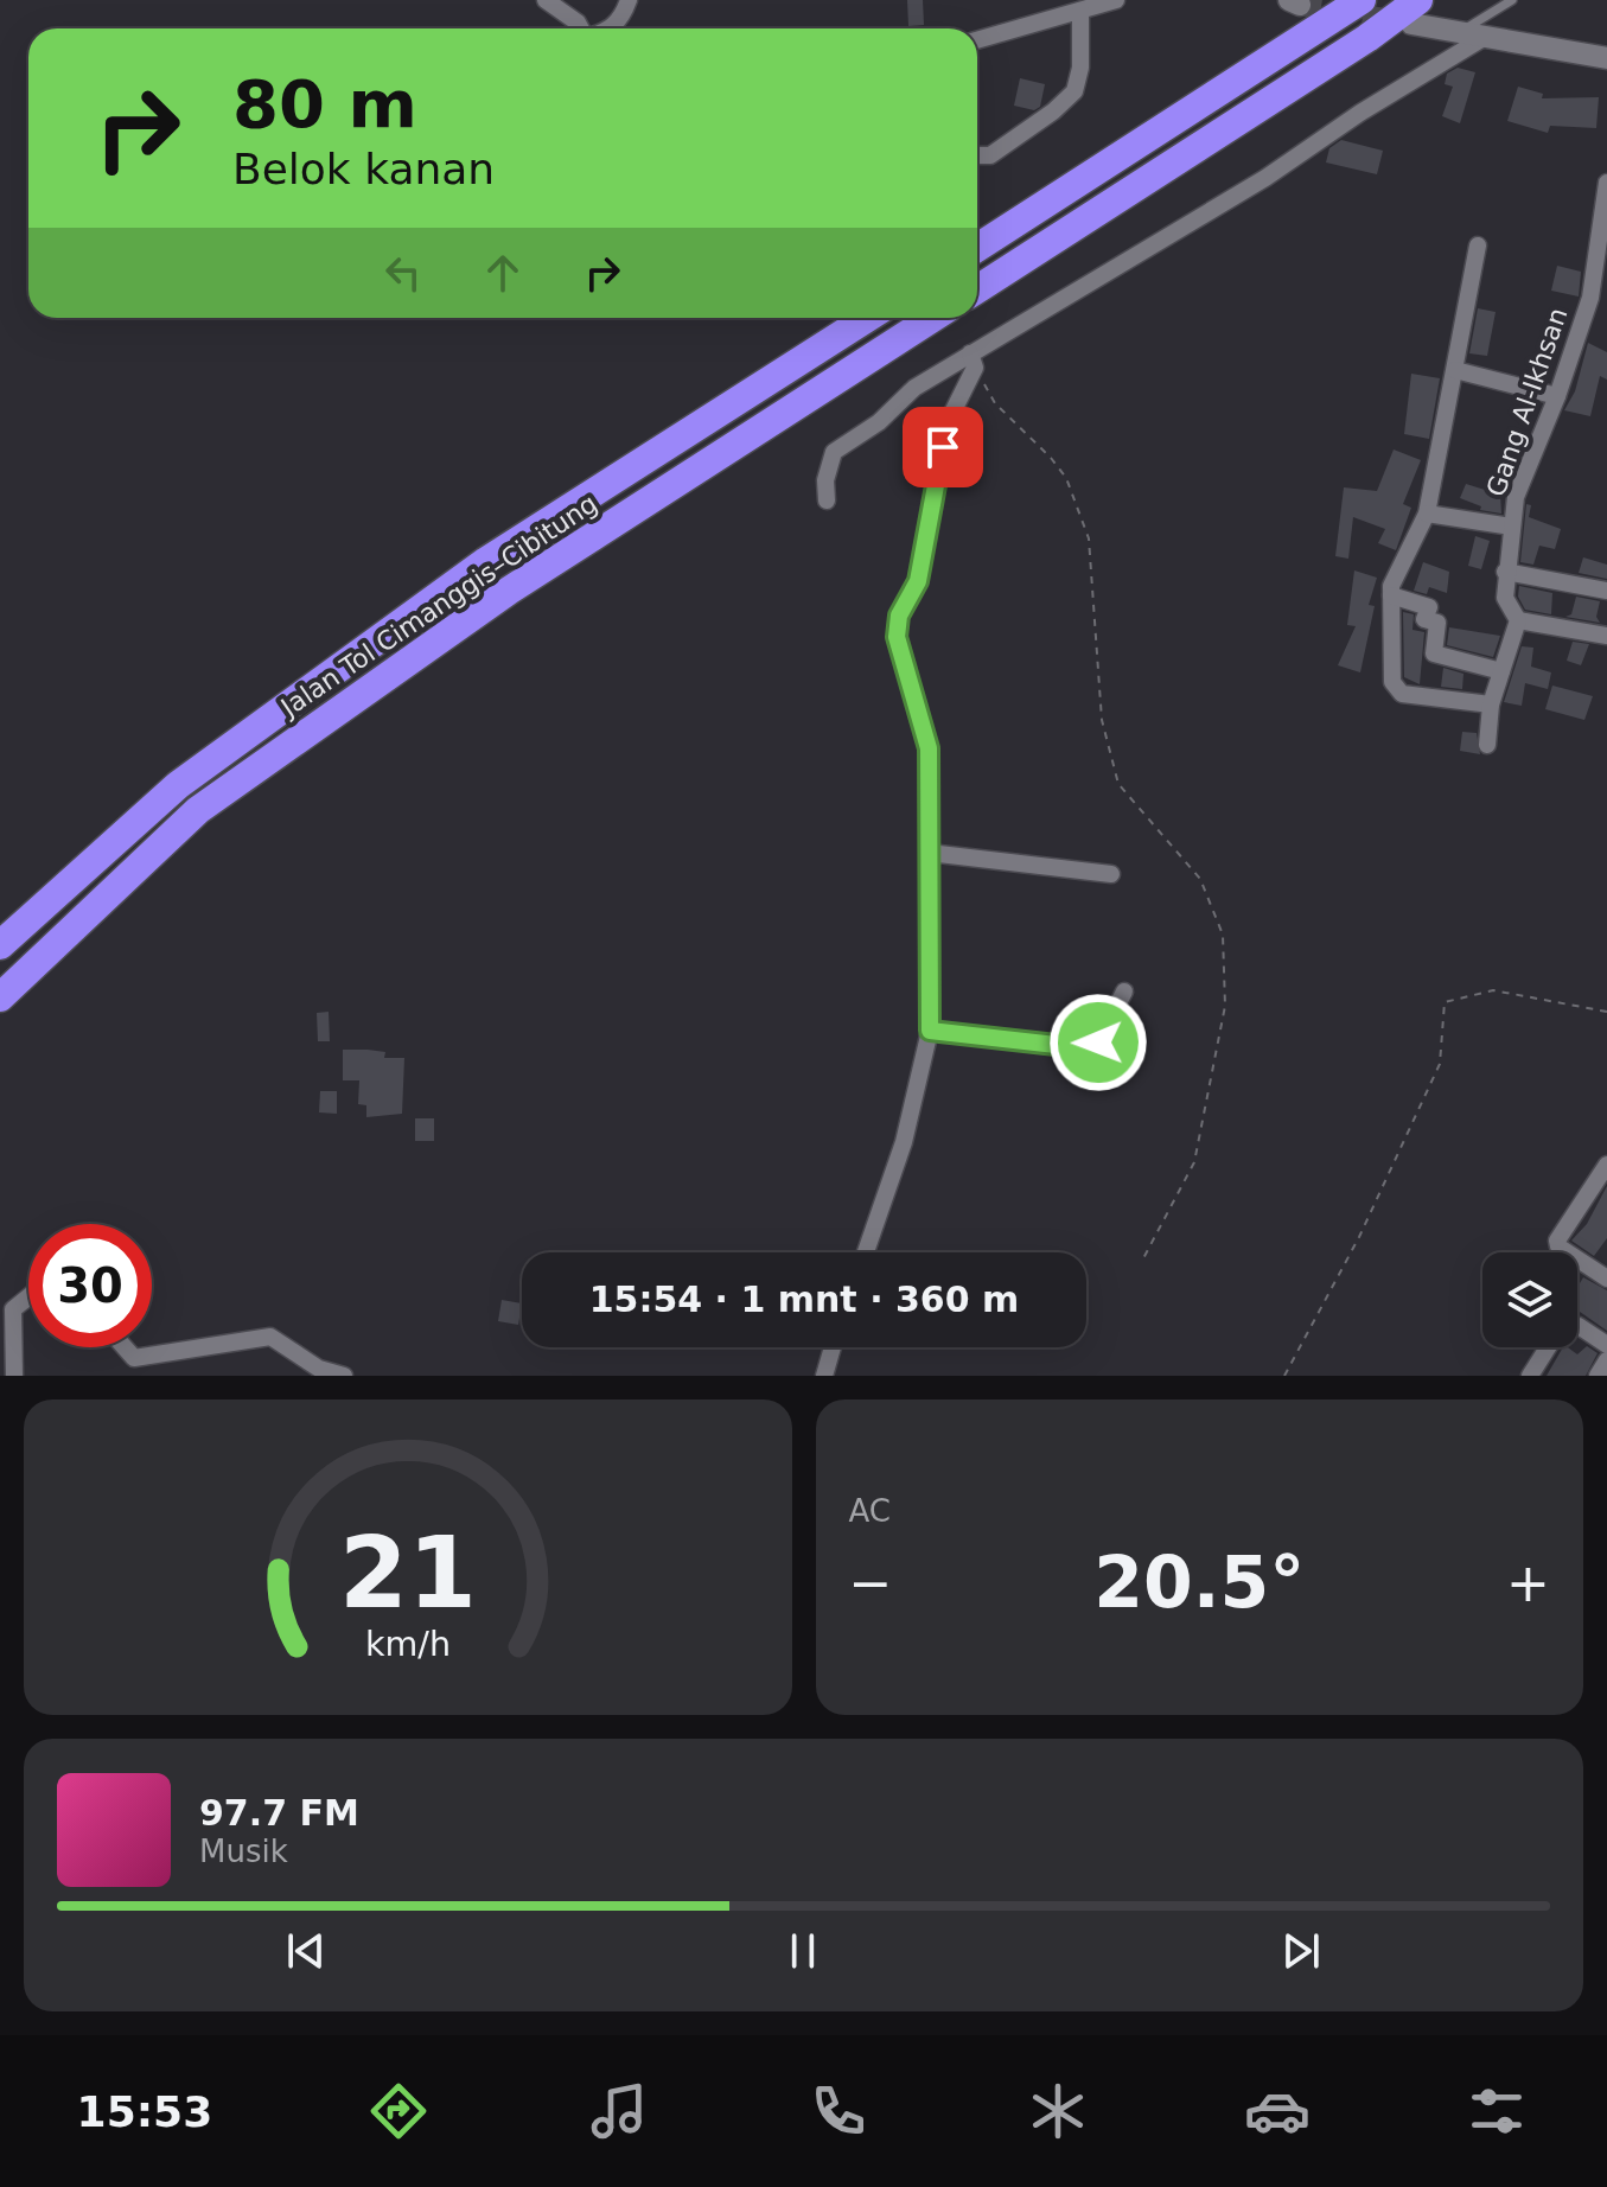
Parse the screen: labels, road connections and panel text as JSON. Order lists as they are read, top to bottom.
{
  "streets": {
    "highway": ["Jalan Tol Cimanggis–Cibitung"],
    "street": ["Gang Al-Ikhsan"]
  },
  "page": {
    "turn": ["80 m", "Belok kanan"],
    "limit": "30",
    "trip": "15:54 · 1 mnt · 360 m",
    "tile": "AC",
    "heat": ["−", "20.5°", "+"],
    "song": ["97.7 FM", "Musik"],
    "tabs": "15:53",
    "gauge": ["21", "km/h"]
  }
}
